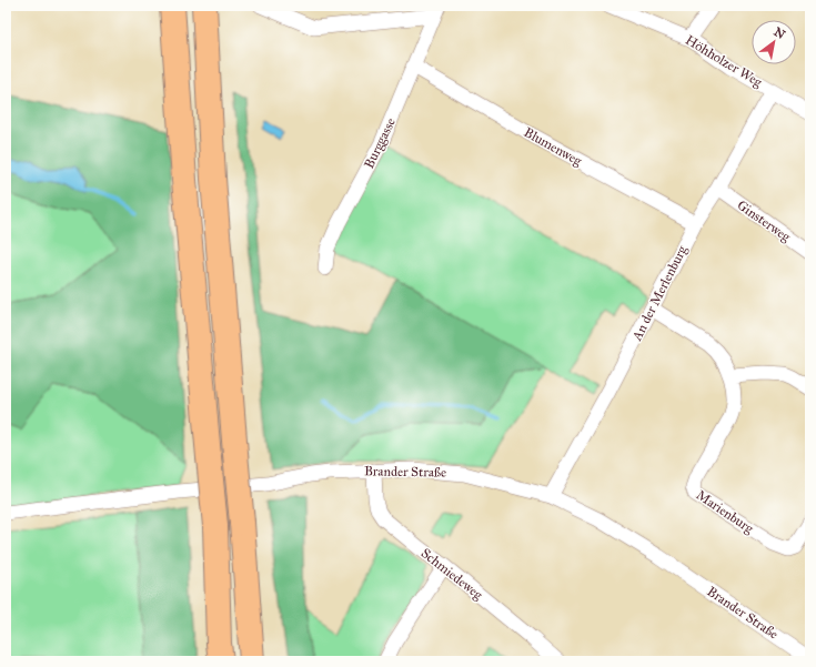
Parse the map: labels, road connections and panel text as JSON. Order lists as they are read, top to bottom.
{
  "streets": {
    "street": [
      "Höhholzer Weg",
      "Burggasse",
      "Blumenweg",
      "Ginsterweg",
      "An der Merlenburg",
      "Brander Straße",
      "Marienburg",
      "Schmiedeweg"
    ]
  },
  "crossings": [
    ["Höhholzer Weg", "An der Merlenburg"],
    ["Burggasse", "Blumenweg"],
    ["Blumenweg", "An der Merlenburg"],
    ["Ginsterweg", "An der Merlenburg"],
    ["An der Merlenburg", "Brander Straße"],
    ["An der Merlenburg", "Marienburg"],
    ["Brander Straße", "Schmiedeweg"]
  ],
  "north": "top right"
}
